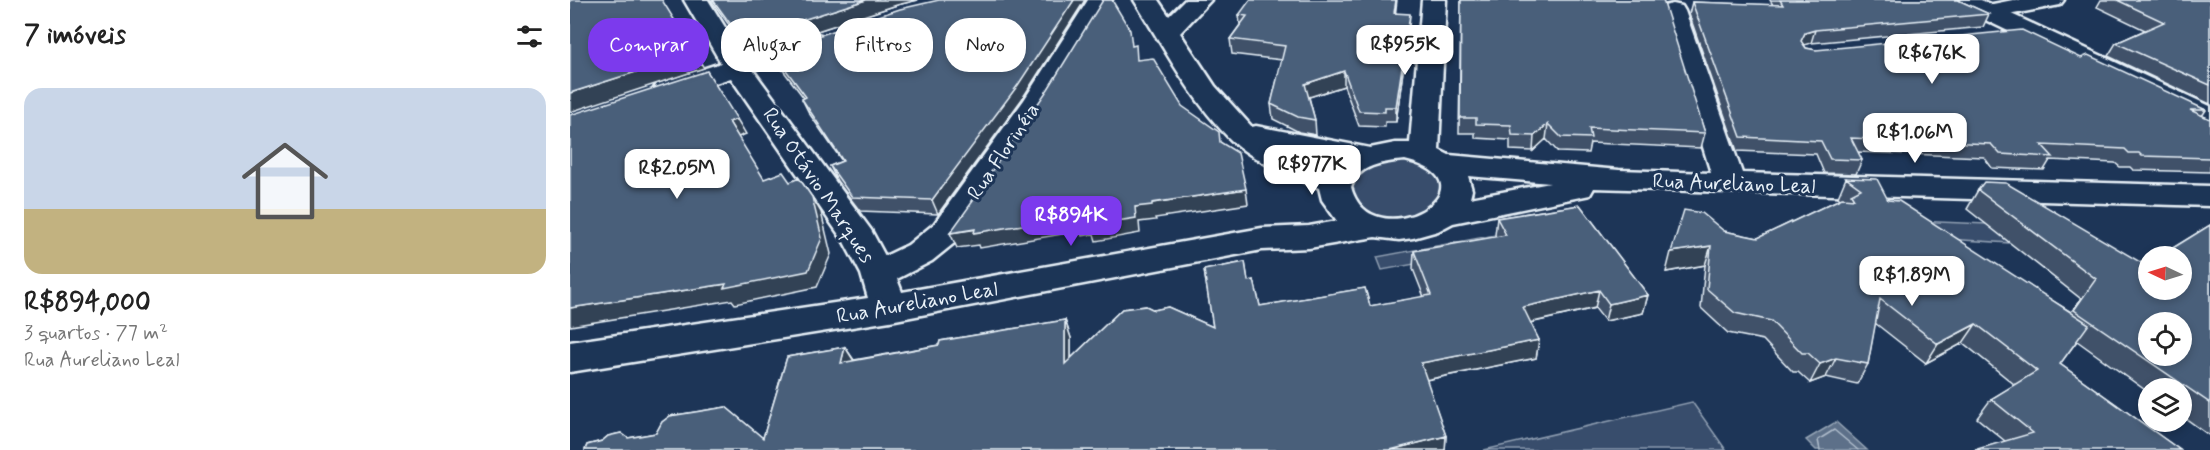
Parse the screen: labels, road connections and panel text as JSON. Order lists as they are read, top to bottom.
{
  "streets": {
    "street": ["Rua Florinéia", "Rua Aureliano Leal", "Rua Otávio Marques"]
  },
  "crossings": [
    ["Rua Florinéia", "Rua Aureliano Leal"],
    ["Rua Florinéia", "Rua Otávio Marques"],
    ["Rua Aureliano Leal", "Rua Otávio Marques"]
  ],
  "north": "left",
  "page": {
    "heading": "7 imóveis",
    "chip": [
      "Comprar",
      "Alugar",
      "Filtros",
      "Novo"
    ],
    "price": [
      "R$955K",
      "R$676K",
      "R$1.06M",
      "R$977K",
      "R$2.05M",
      "R$894K",
      "R$1.89M"
    ],
    "list": [
      {
        "name": "R$894,000",
        "note": "3 quartos · 77 m² · Rua Aureliano Leal"
      }
    ]
  }
}
